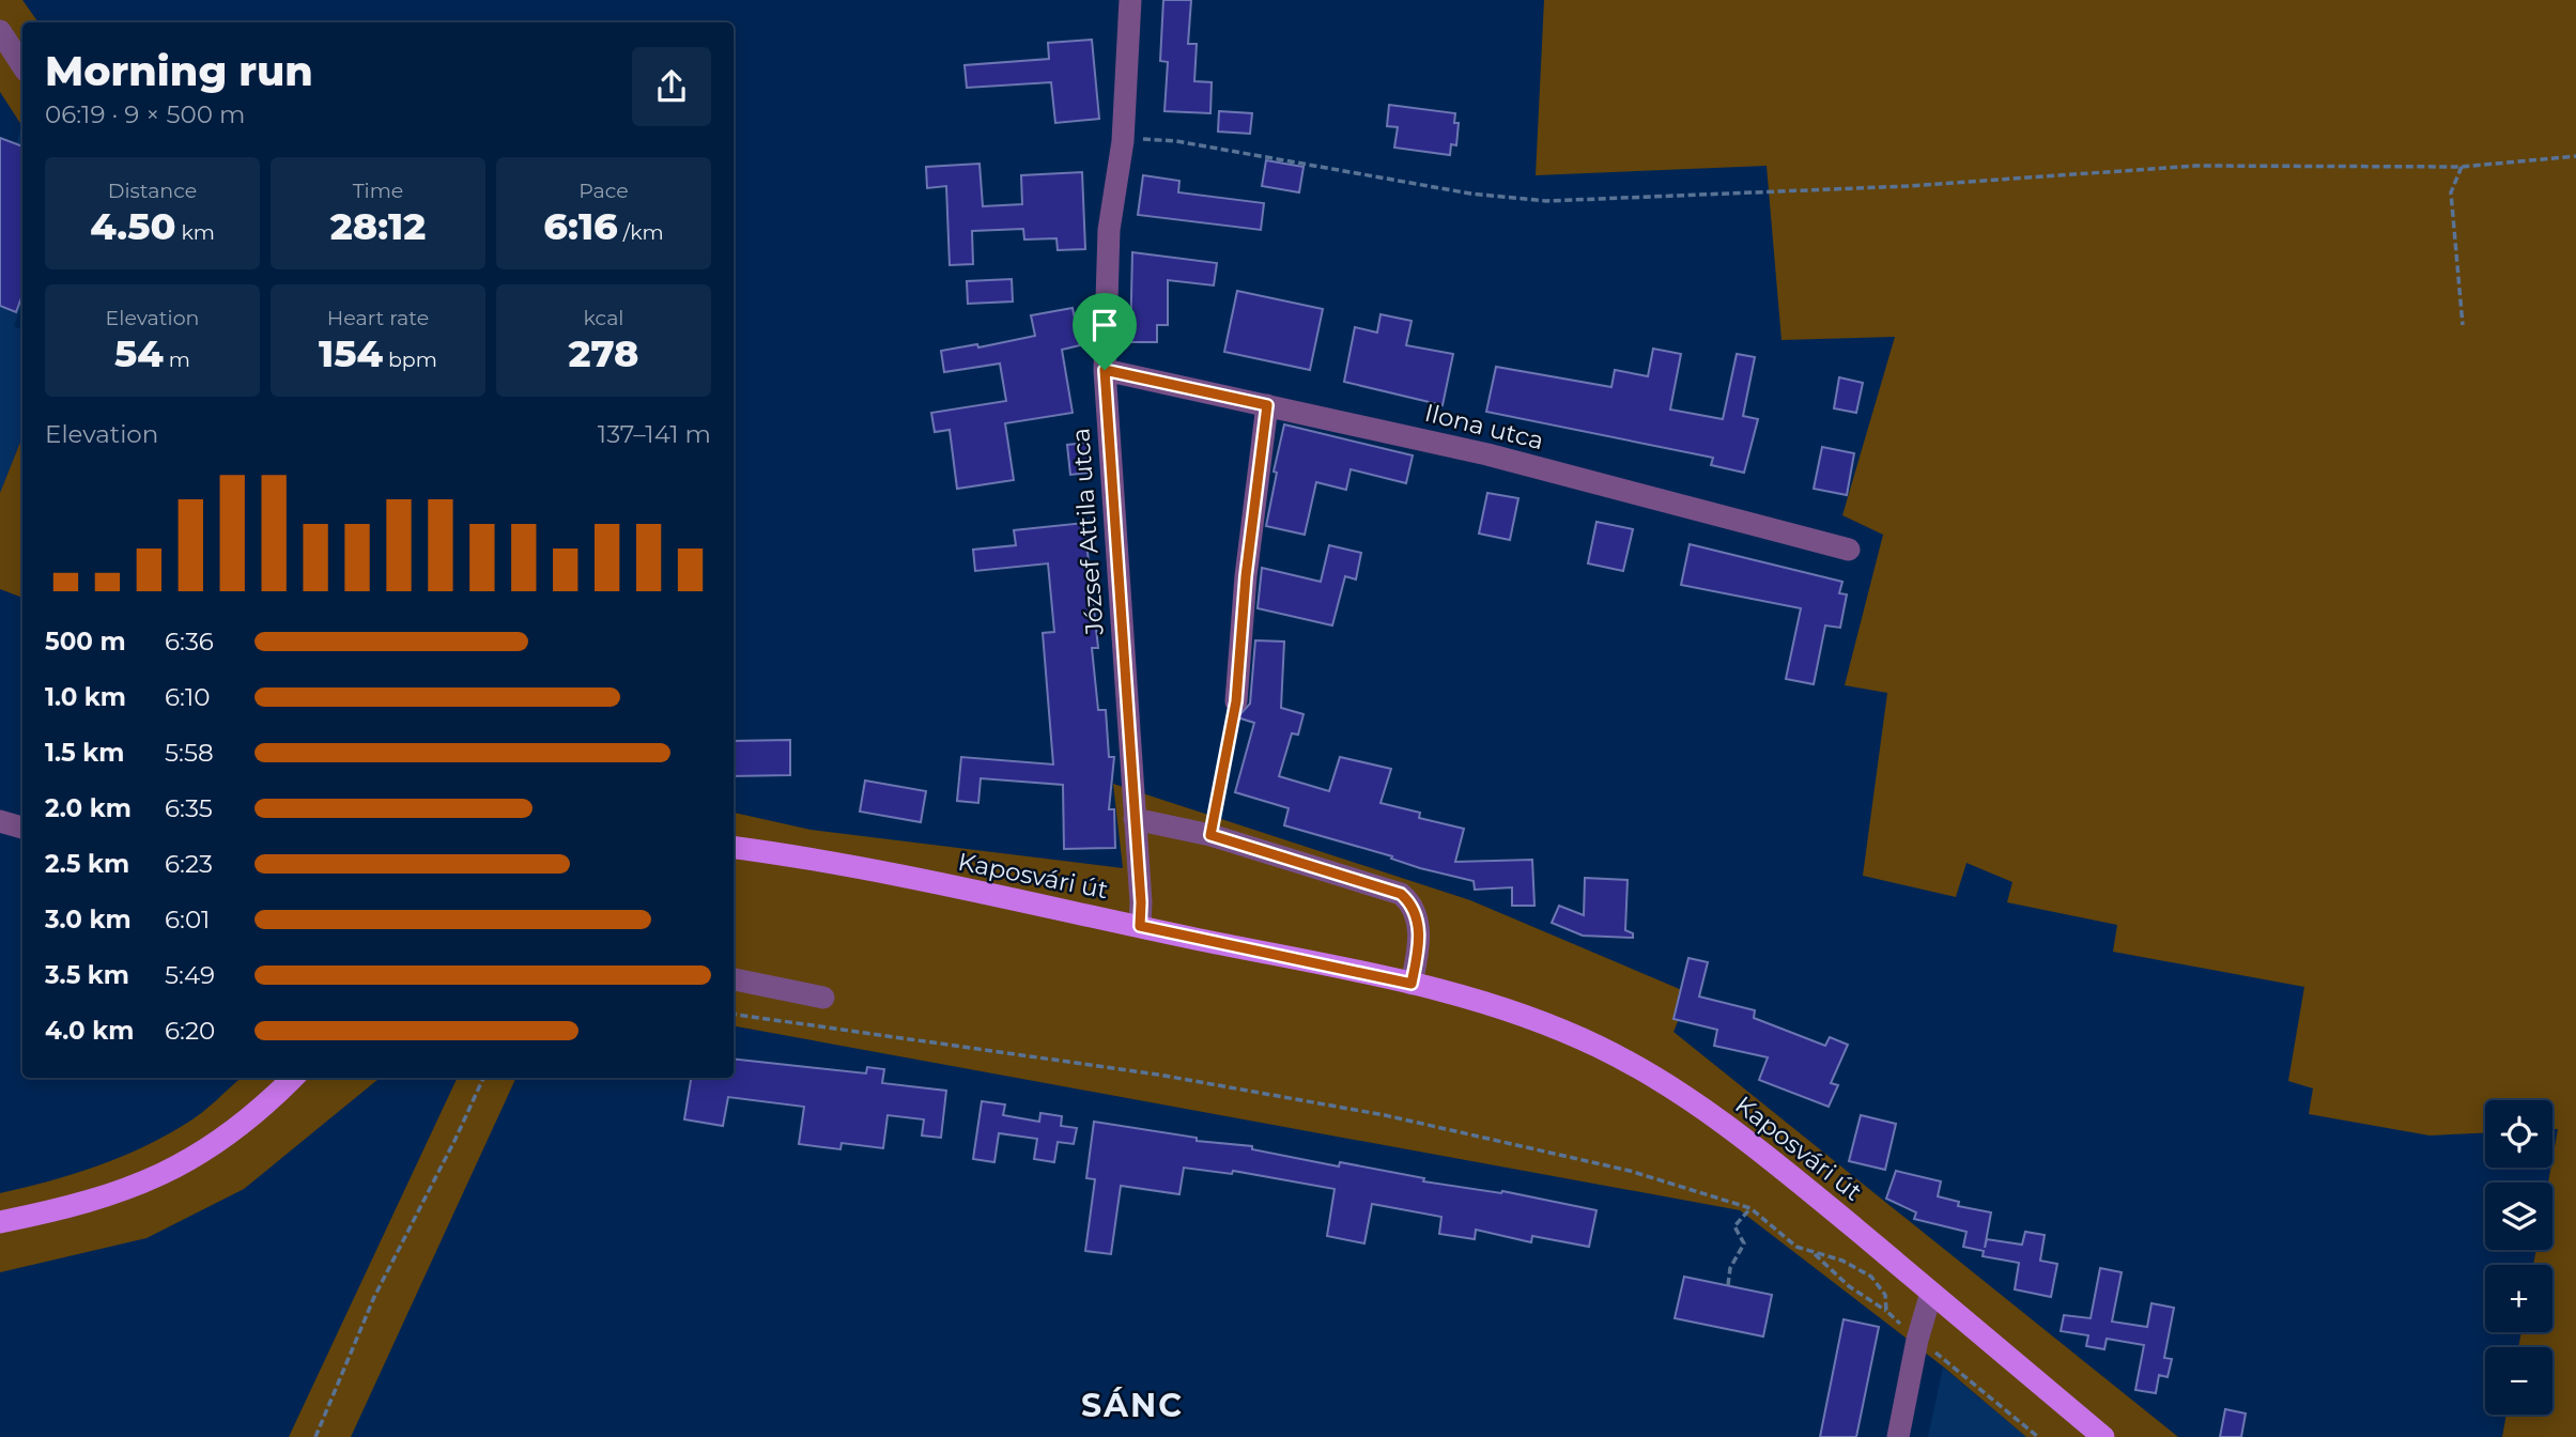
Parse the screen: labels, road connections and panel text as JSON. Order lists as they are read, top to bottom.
{
  "streets": {
    "main road": ["Kaposvári út"],
    "street": ["Ilona utca", "József Attila utca"]
  },
  "crossings": [
    ["Ilona utca", "József Attila utca"],
    ["József Attila utca", "Kaposvári út"]
  ],
  "districts": ["SÁNC"],
  "page": {
    "heading": ["Morning run", "06:19 · 9 × 500 m"],
    "stats": [
      ["Distance", "4.50 km"],
      ["Time", "28:12"],
      ["Pace", "6:16 /km"],
      ["Elevation", "54 m"],
      ["Heart rate", "154 bpm"],
      ["kcal", "278"]
    ],
    "chart": ["Elevation", "137–141 m"],
    "list": [
      {
        "name": "500 m",
        "note": "6:36"
      },
      {
        "name": "1.0 km",
        "note": "6:10"
      },
      {
        "name": "1.5 km",
        "note": "5:58"
      },
      {
        "name": "2.0 km",
        "note": "6:35"
      },
      {
        "name": "2.5 km",
        "note": "6:23"
      },
      {
        "name": "3.0 km",
        "note": "6:01"
      },
      {
        "name": "3.5 km",
        "note": "5:49"
      },
      {
        "name": "4.0 km",
        "note": "6:20"
      }
    ],
    "map_buttons": ["+", "−"]
  }
}
